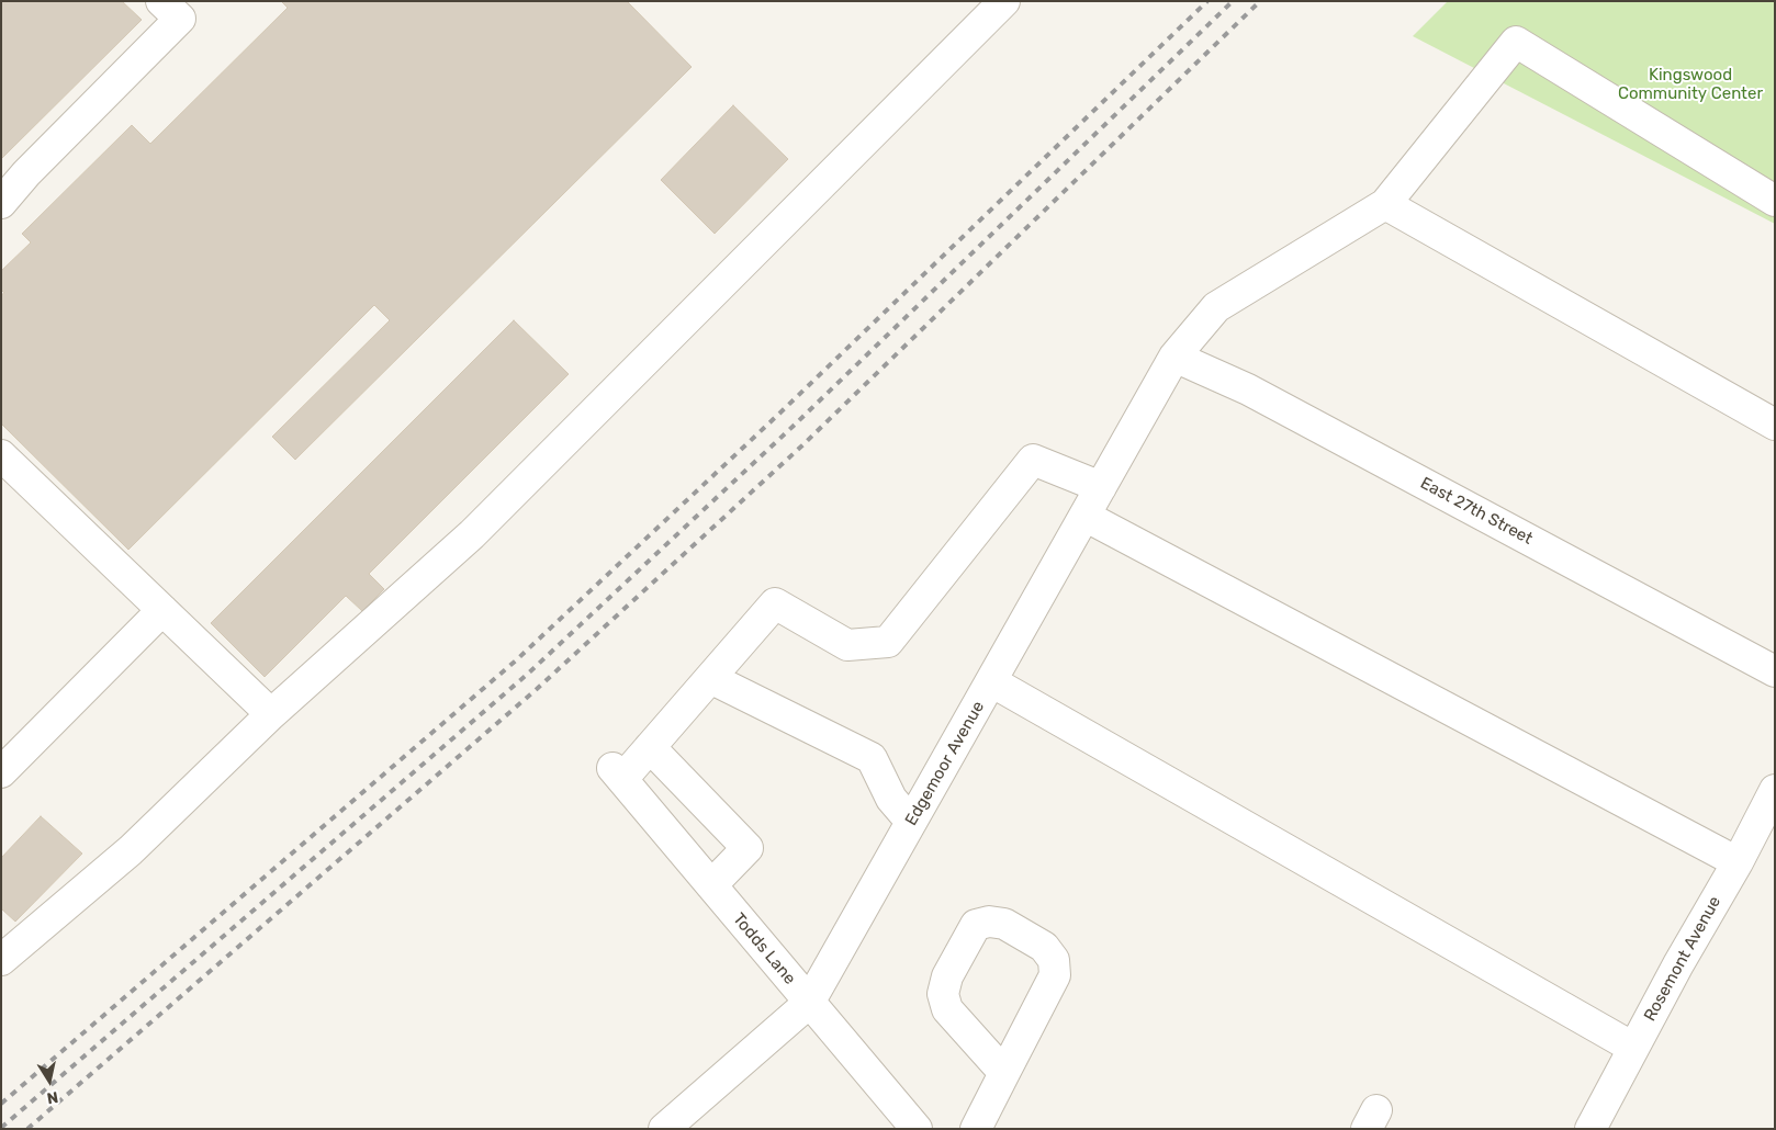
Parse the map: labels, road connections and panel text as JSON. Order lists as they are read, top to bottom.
{
  "streets": {
    "street": [
      "East 27th Street",
      "Edgemoor Avenue",
      "Todds Lane",
      "Rosemont Avenue"
    ]
  },
  "crossings": [
    ["East 27th Street", "Edgemoor Avenue"],
    ["Edgemoor Avenue", "Todds Lane"]
  ],
  "parks": ["Kingswood Community Center"],
  "north": "bottom"
}
